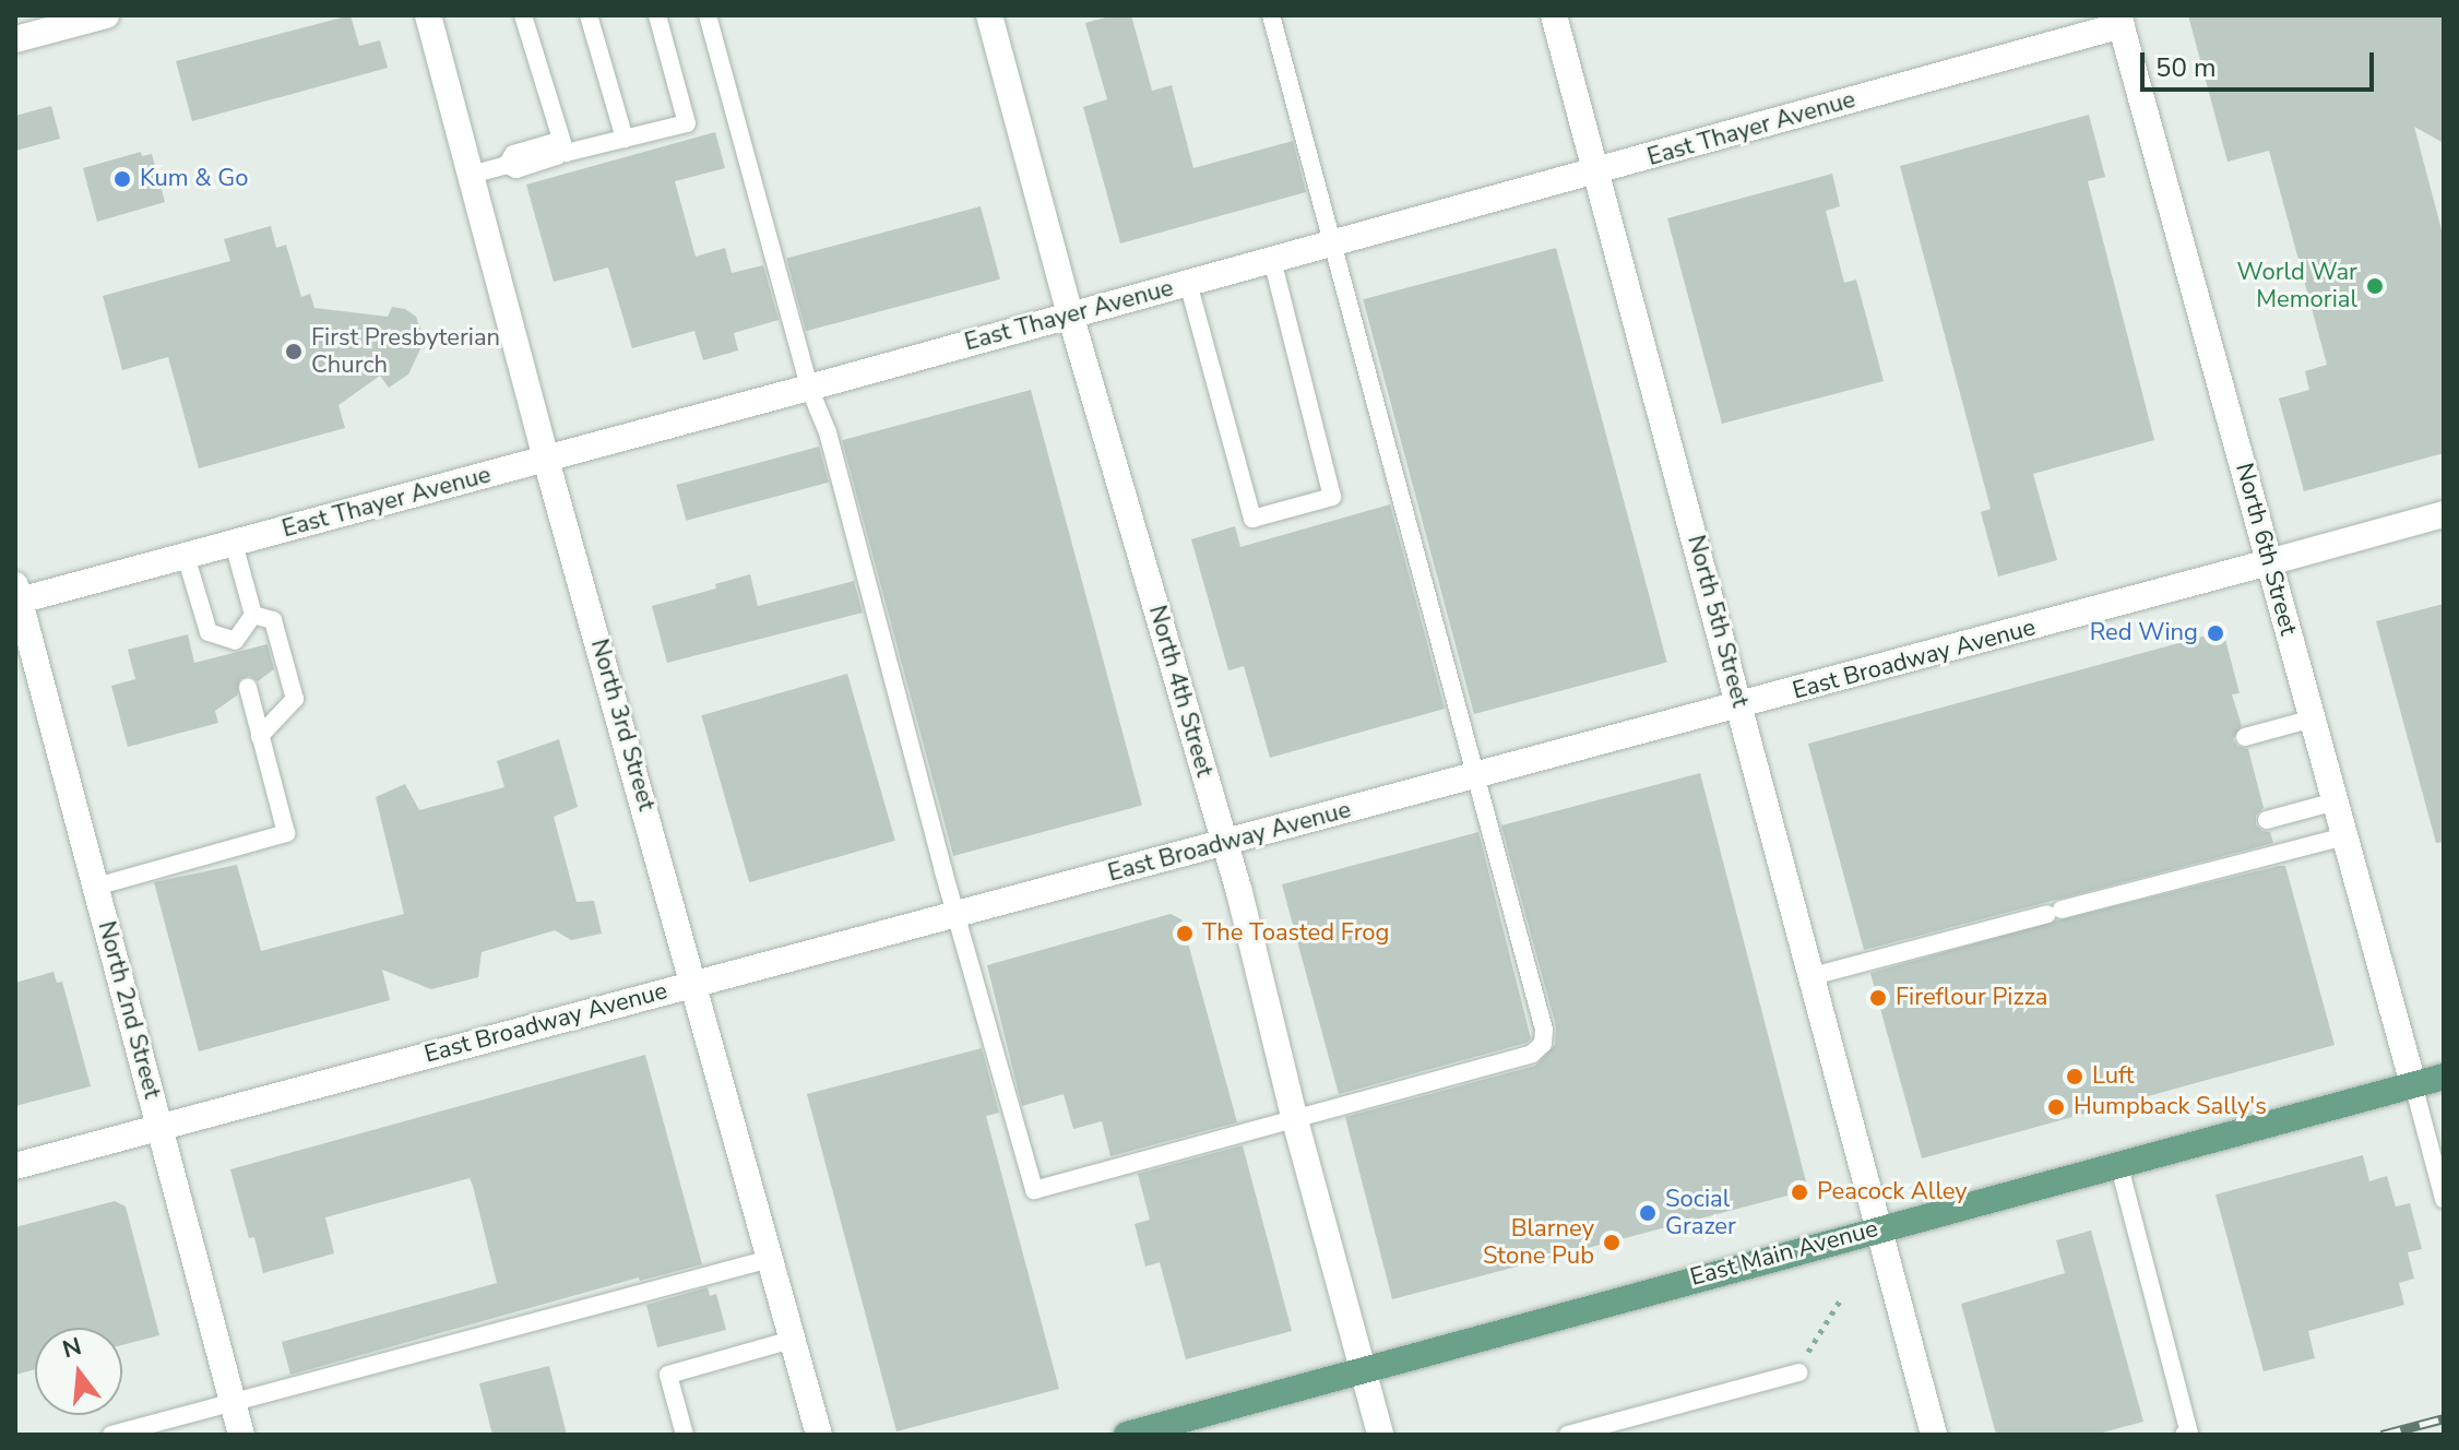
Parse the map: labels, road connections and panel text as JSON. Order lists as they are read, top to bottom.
{
  "streets": {
    "main road": ["East Main Avenue"],
    "street": [
      "East Thayer Avenue",
      "North 6th Street",
      "North 5th Street",
      "East Broadway Avenue",
      "North 4th Street",
      "North 3rd Street",
      "North 2nd Street"
    ]
  },
  "crossings": [
    ["East Thayer Avenue", "North 6th Street"],
    ["East Thayer Avenue", "North 5th Street"],
    ["East Thayer Avenue", "North 4th Street"],
    ["East Thayer Avenue", "North 3rd Street"],
    ["East Thayer Avenue", "North 2nd Street"],
    ["North 6th Street", "East Broadway Avenue"],
    ["North 6th Street", "East Main Avenue"],
    ["North 5th Street", "East Broadway Avenue"],
    ["North 5th Street", "East Main Avenue"],
    ["East Broadway Avenue", "North 4th Street"],
    ["East Broadway Avenue", "North 3rd Street"],
    ["East Broadway Avenue", "North 2nd Street"],
    ["North 4th Street", "East Main Avenue"]
  ],
  "places": [
    "Kum & Go",
    "World War Memorial",
    "First Presbyterian Church",
    "Red Wing",
    "The Toasted Frog",
    "Fireflour Pizza",
    "Luft",
    "Humpback Sally's",
    "Peacock Alley",
    "Social Grazer",
    "Blarney Stone Pub"
  ],
  "scale_bar": "50 m",
  "north": "top"
}
